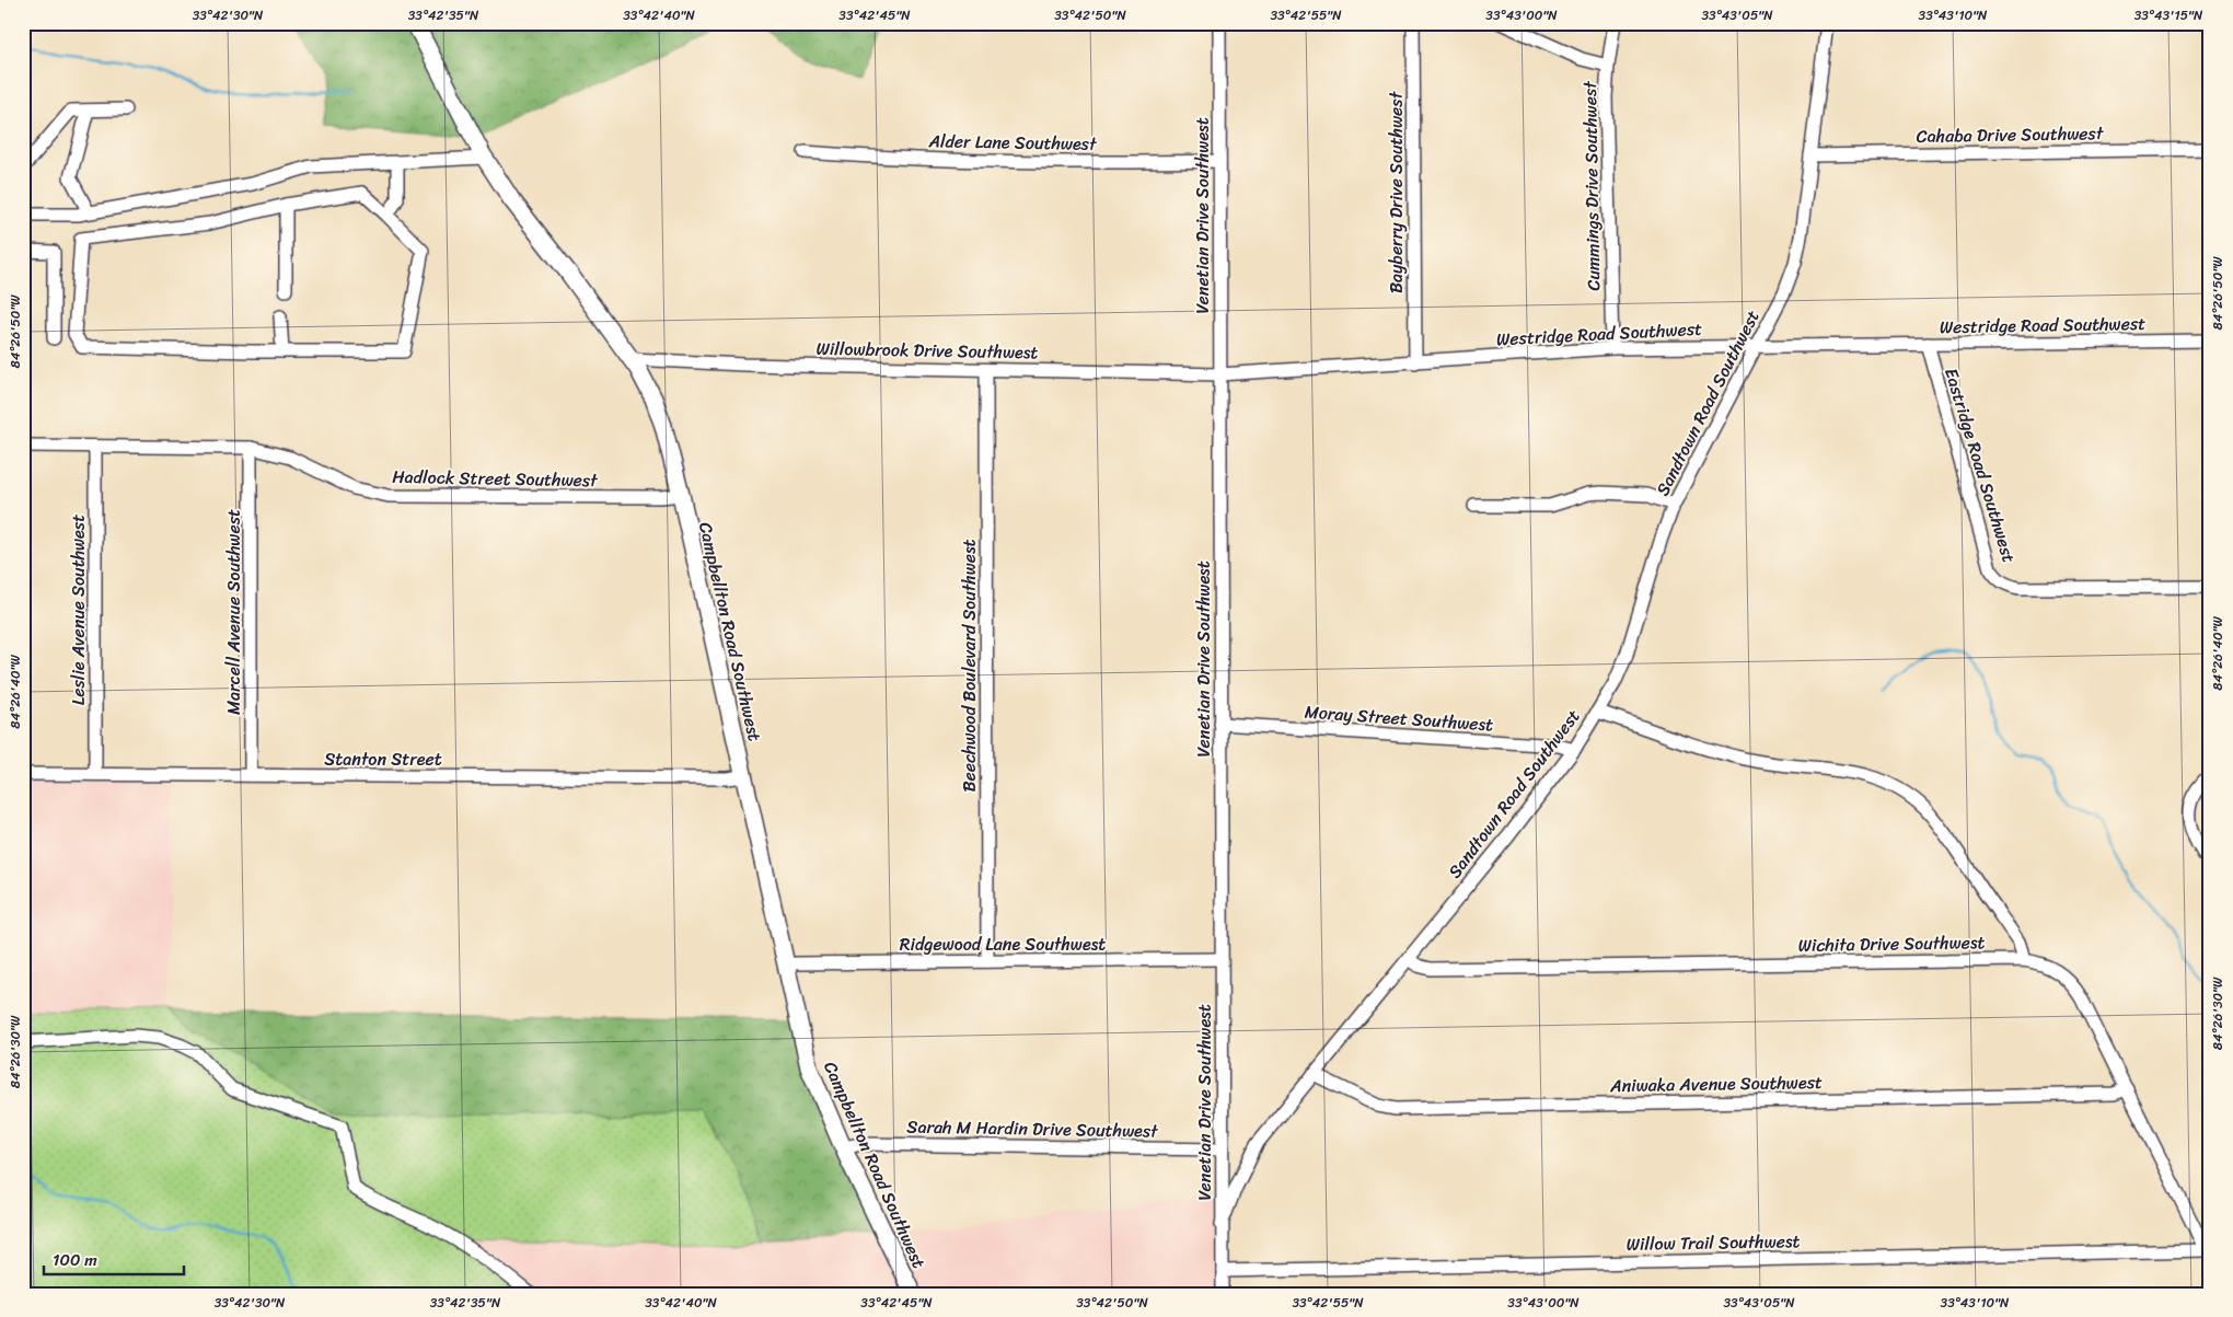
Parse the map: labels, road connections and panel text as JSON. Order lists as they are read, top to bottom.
{
  "streets": {
    "main road": ["Campbellton Road Southwest"],
    "street": [
      "Cahaba Drive Southwest",
      "Alder Lane Southwest",
      "Cummings Drive Southwest",
      "Bayberry Drive Southwest",
      "Venetian Drive Southwest",
      "Westridge Road Southwest",
      "Willowbrook Drive Southwest",
      "Sandtown Road Southwest",
      "Eastridge Road Southwest",
      "Hadlock Street Southwest",
      "Leslie Avenue Southwest",
      "Marcell Avenue Southwest",
      "Beechwood Boulevard Southwest",
      "Moray Street Southwest",
      "Stanton Street",
      "Ridgewood Lane Southwest",
      "Wichita Drive Southwest",
      "Aniwaka Avenue Southwest",
      "Sarah M Hardin Drive Southwest",
      "Willow Trail Southwest"
    ]
  },
  "crossings": [
    ["Cahaba Drive Southwest", "Sandtown Road Southwest"],
    ["Alder Lane Southwest", "Venetian Drive Southwest"],
    ["Cummings Drive Southwest", "Westridge Road Southwest"],
    ["Bayberry Drive Southwest", "Westridge Road Southwest"],
    ["Venetian Drive Southwest", "Westridge Road Southwest"],
    ["Venetian Drive Southwest", "Willowbrook Drive Southwest"],
    ["Venetian Drive Southwest", "Sandtown Road Southwest"],
    ["Venetian Drive Southwest", "Moray Street Southwest"],
    ["Venetian Drive Southwest", "Ridgewood Lane Southwest"],
    ["Venetian Drive Southwest", "Sarah M Hardin Drive Southwest"],
    ["Venetian Drive Southwest", "Willow Trail Southwest"],
    ["Westridge Road Southwest", "Willowbrook Drive Southwest"],
    ["Westridge Road Southwest", "Sandtown Road Southwest"],
    ["Westridge Road Southwest", "Eastridge Road Southwest"],
    ["Willowbrook Drive Southwest", "Campbellton Road Southwest"],
    ["Willowbrook Drive Southwest", "Beechwood Boulevard Southwest"],
    ["Sandtown Road Southwest", "Moray Street Southwest"],
    ["Sandtown Road Southwest", "Wichita Drive Southwest"],
    ["Sandtown Road Southwest", "Aniwaka Avenue Southwest"],
    ["Hadlock Street Southwest", "Leslie Avenue Southwest"],
    ["Hadlock Street Southwest", "Marcell Avenue Southwest"],
    ["Hadlock Street Southwest", "Campbellton Road Southwest"],
    ["Leslie Avenue Southwest", "Stanton Street"],
    ["Marcell Avenue Southwest", "Stanton Street"],
    ["Campbellton Road Southwest", "Stanton Street"],
    ["Campbellton Road Southwest", "Ridgewood Lane Southwest"],
    ["Campbellton Road Southwest", "Sarah M Hardin Drive Southwest"],
    ["Beechwood Boulevard Southwest", "Ridgewood Lane Southwest"],
    ["Wichita Drive Southwest", "Aniwaka Avenue Southwest"],
    ["Wichita Drive Southwest", "Willow Trail Southwest"]
  ],
  "scale_bar": "100 m",
  "coordinates": [
    "33°42'30\"N",
    "33°42'35\"N",
    "33°42'40\"N",
    "33°42'45\"N",
    "33°42'50\"N",
    "33°42'55\"N",
    "33°43'00\"N",
    "33°43'05\"N",
    "33°43'10\"N",
    "33°43'15\"N",
    "84°26'50\"W",
    "84°26'40\"W",
    "84°26'30\"W"
  ]
}
